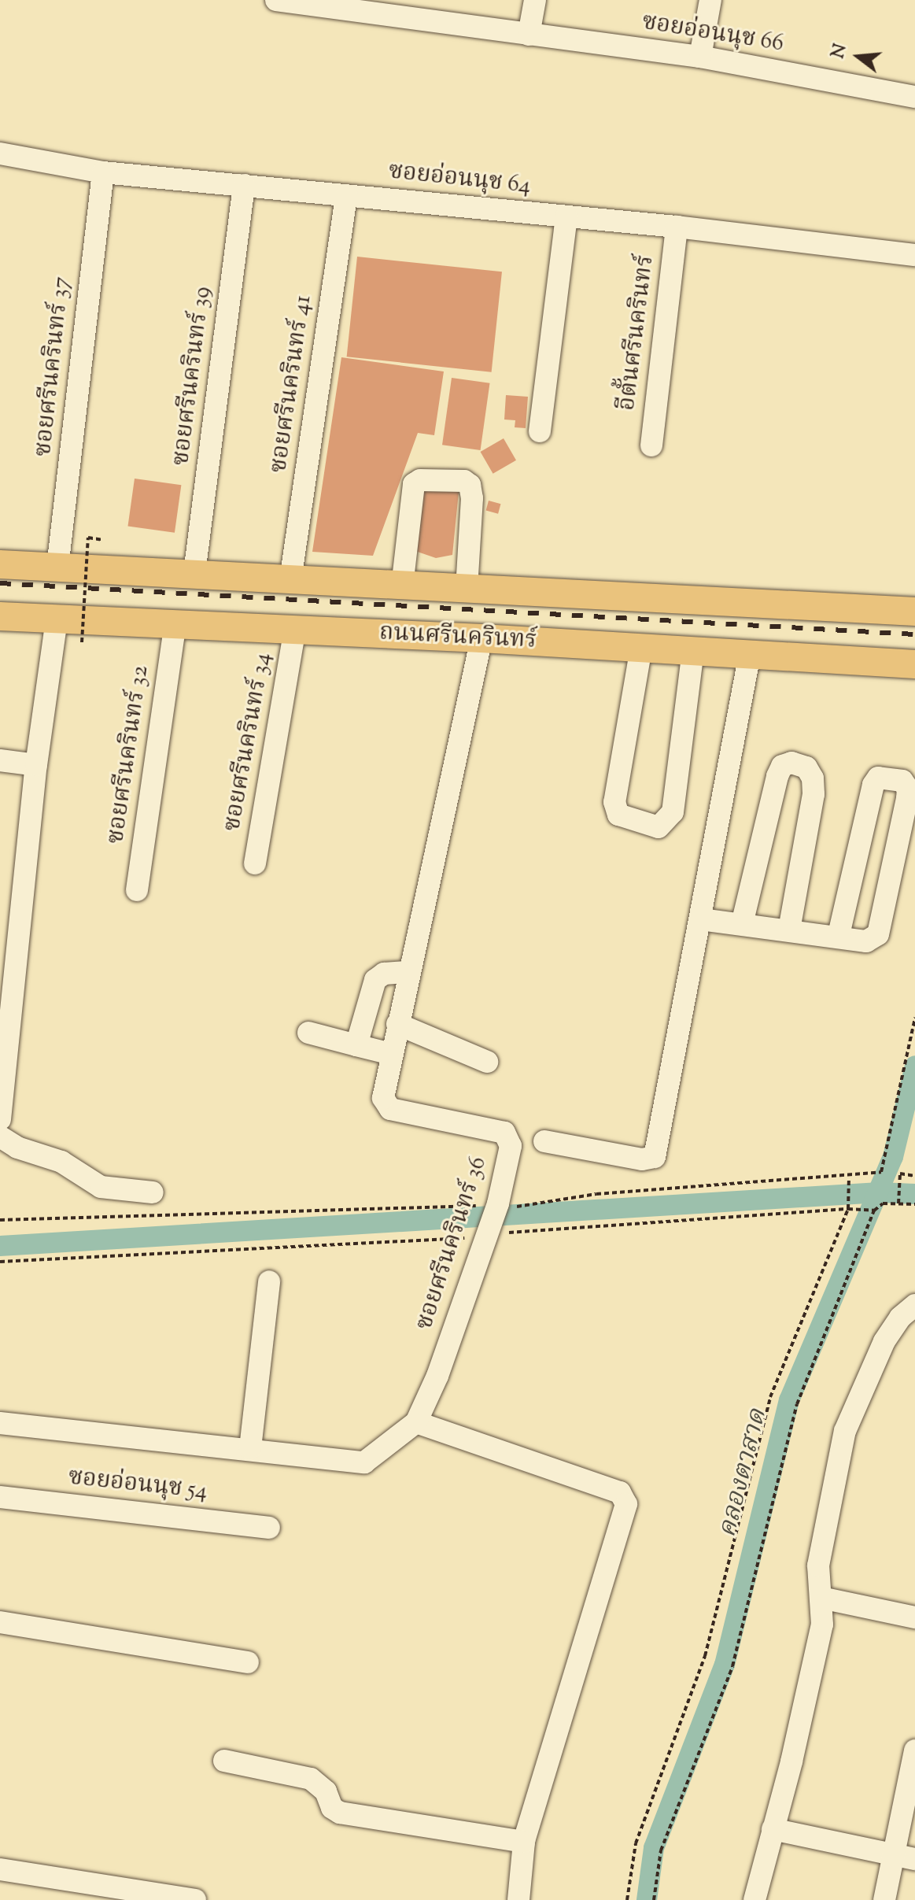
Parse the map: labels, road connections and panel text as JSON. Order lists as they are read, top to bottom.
{
  "streets": {
    "main road": ["ถนนศรีนครินทร์"],
    "street": [
      "ซอยอ่อนนุช 66",
      "ซอยอ่อนนุช 64",
      "อีตั้นศรีนครินทร์",
      "ซอยศรีนครินทร์ 37",
      "ซอยศรีนครินทร์ 39",
      "ซอยศรีนครินทร์ 41",
      "ซอยศรีนครินทร์ 34",
      "ซอยศรีนครินทร์ 32",
      "ซอยศรีนครินทร์ 36",
      "ซอยอ่อนนุช 54"
    ]
  },
  "crossings": [
    ["ซอยอ่อนนุช 64", "อีตั้นศรีนครินทร์"],
    ["ซอยอ่อนนุช 64", "ซอยศรีนครินทร์ 37"],
    ["ซอยอ่อนนุช 64", "ซอยศรีนครินทร์ 39"],
    ["ซอยอ่อนนุช 64", "ซอยศรีนครินทร์ 41"],
    ["ซอยศรีนครินทร์ 37", "ถนนศรีนครินทร์"],
    ["ซอยศรีนครินทร์ 39", "ถนนศรีนครินทร์"],
    ["ซอยศรีนครินทร์ 41", "ถนนศรีนครินทร์"],
    ["ถนนศรีนครินทร์", "ซอยศรีนครินทร์ 34"],
    ["ถนนศรีนครินทร์", "ซอยศรีนครินทร์ 32"],
    ["ถนนศรีนครินทร์", "ซอยศรีนครินทร์ 36"]
  ],
  "water": ["คลองตาสาด"],
  "north": "left"
}
